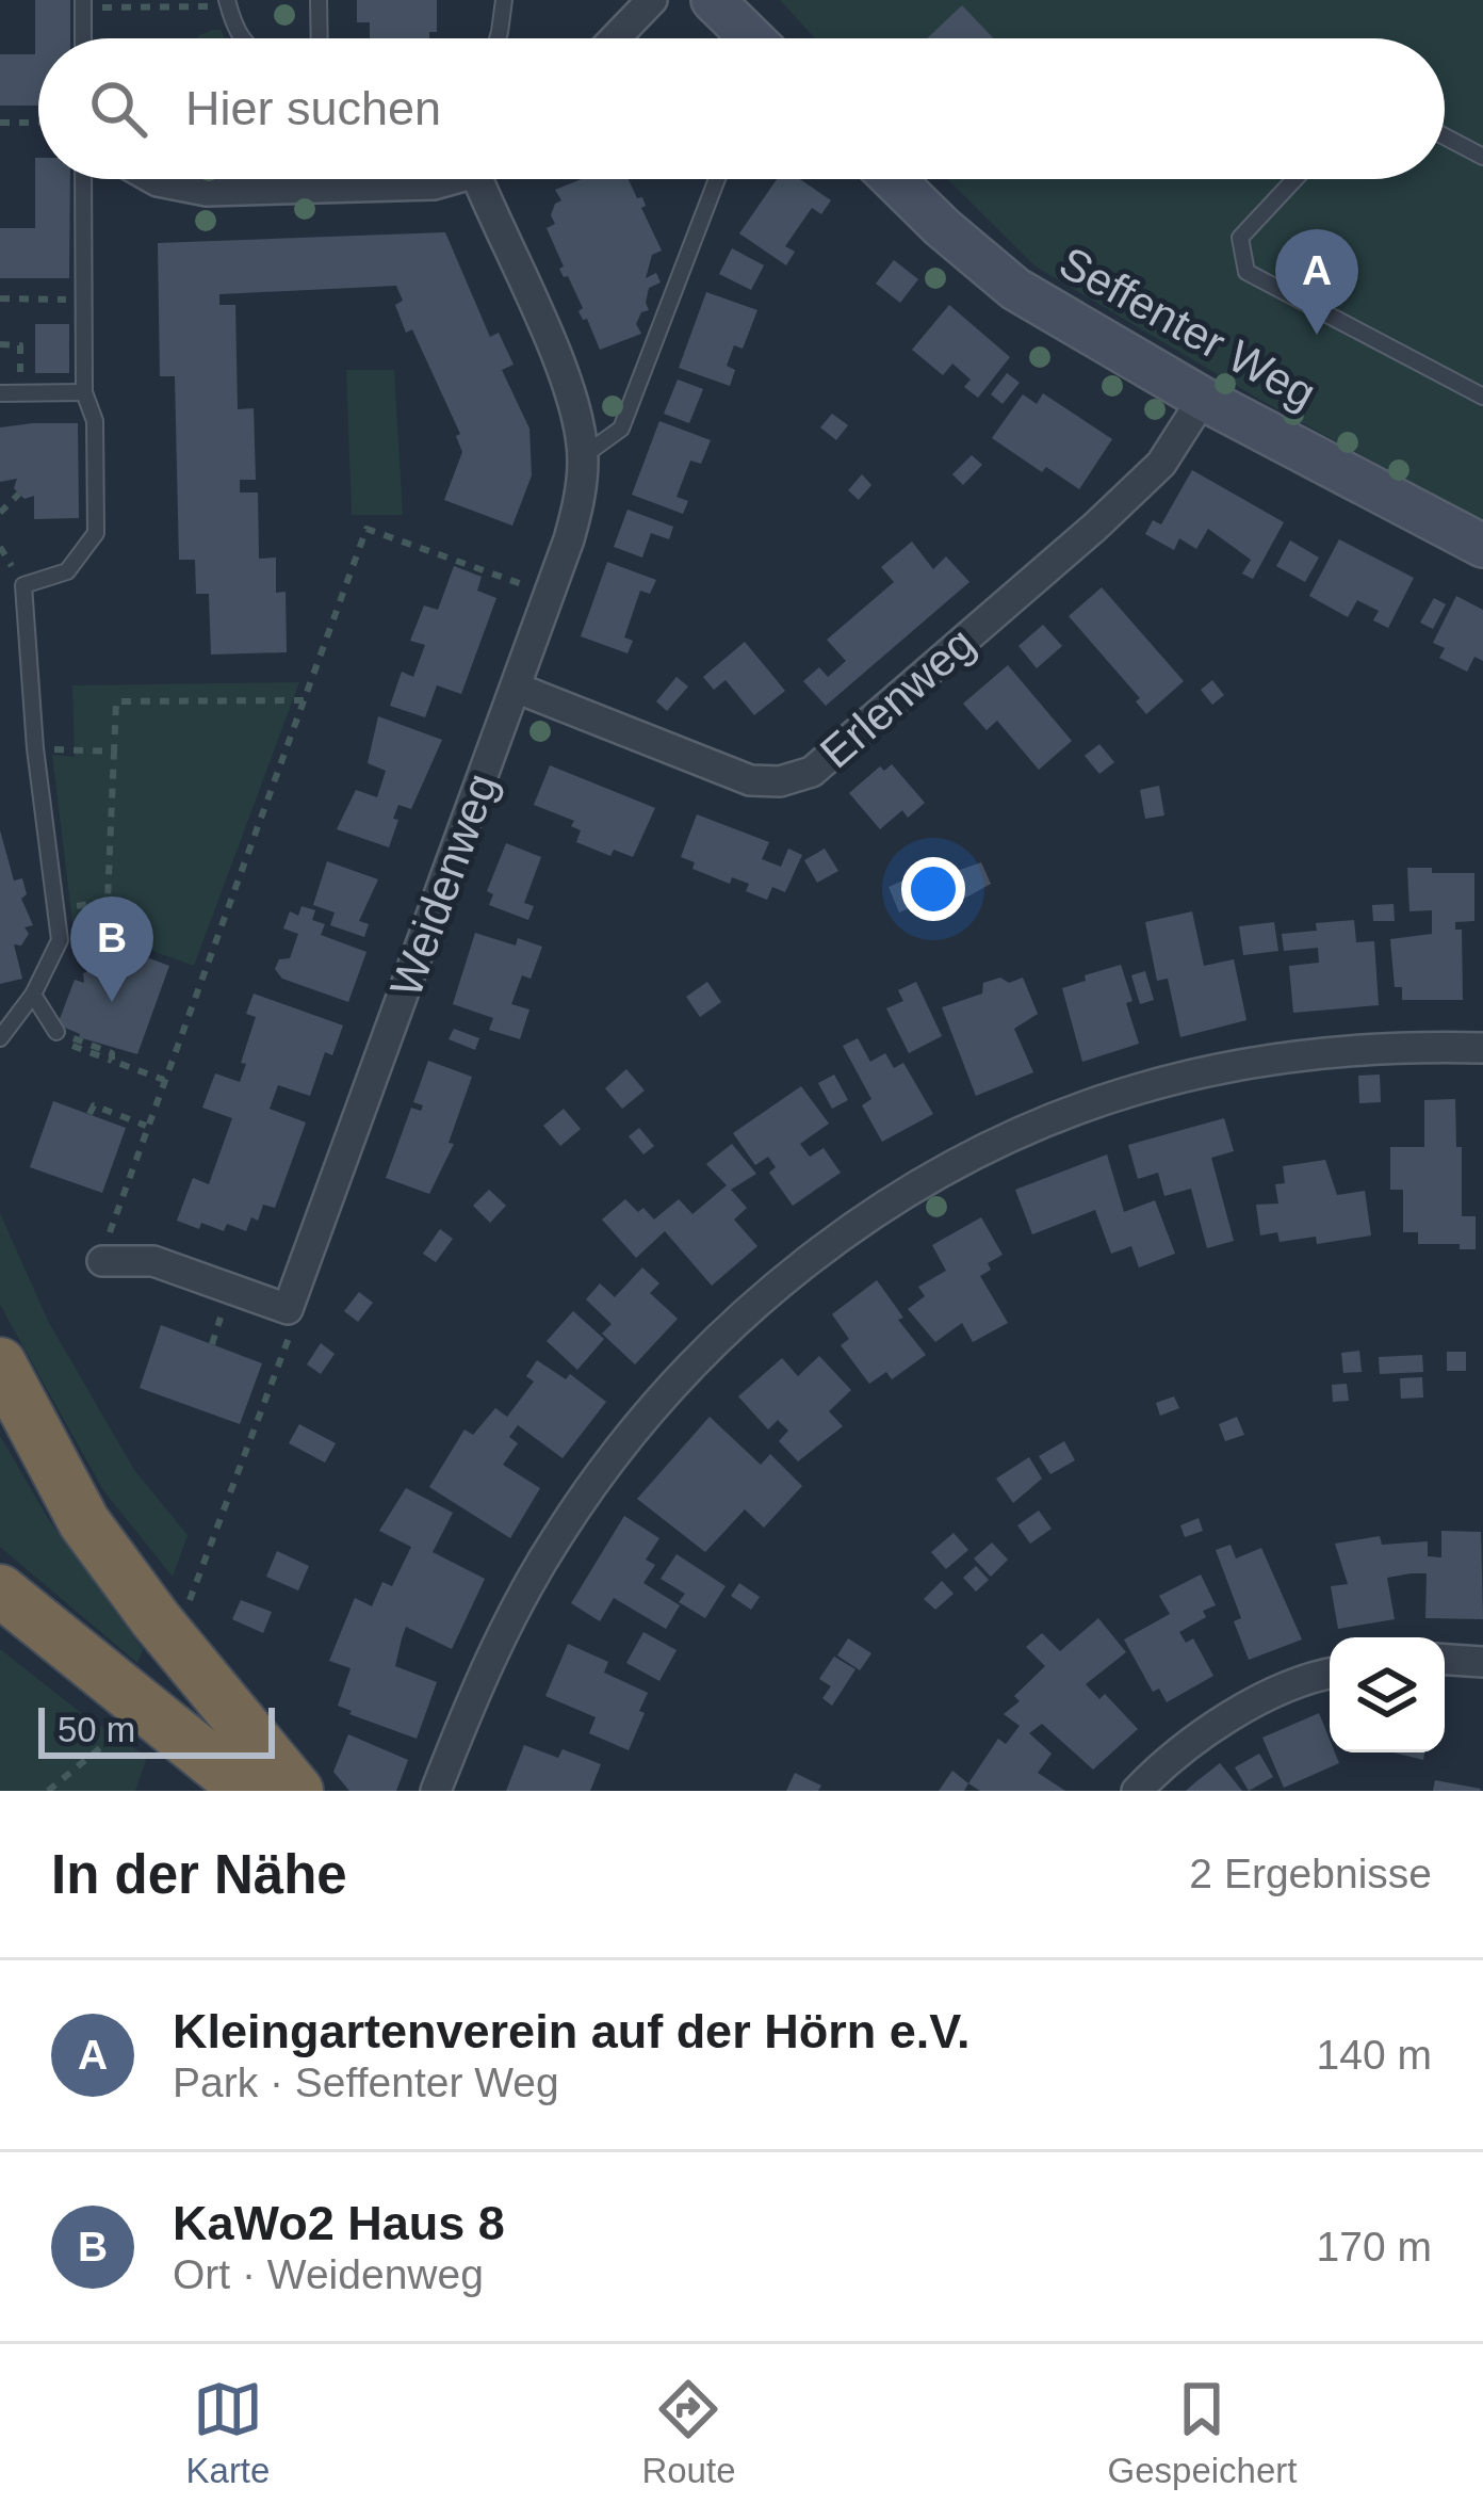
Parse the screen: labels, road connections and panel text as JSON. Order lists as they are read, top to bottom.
{
  "streets": {
    "street": ["Seffenter Weg", "Erlenweg", "Weidenweg"]
  },
  "crossings": [
    ["Seffenter Weg", "Erlenweg"],
    ["Erlenweg", "Weidenweg"]
  ],
  "scale_bar": "50 m",
  "page": {
    "search": "Hier suchen",
    "pins": ["A", "B"],
    "scale": "50 m",
    "heading": ["In der Nähe", "2 Ergebnisse"],
    "list": [
      {
        "mark": "A",
        "name": "Kleingartenverein auf der Hörn e.V.",
        "note": "Park · Seffenter Weg",
        "value": "140 m"
      },
      {
        "mark": "B",
        "name": "KaWo2 Haus 8",
        "note": "Ort · Weidenweg",
        "value": "170 m"
      }
    ],
    "nav": ["Karte", "Route", "Gespeichert"]
  }
}
